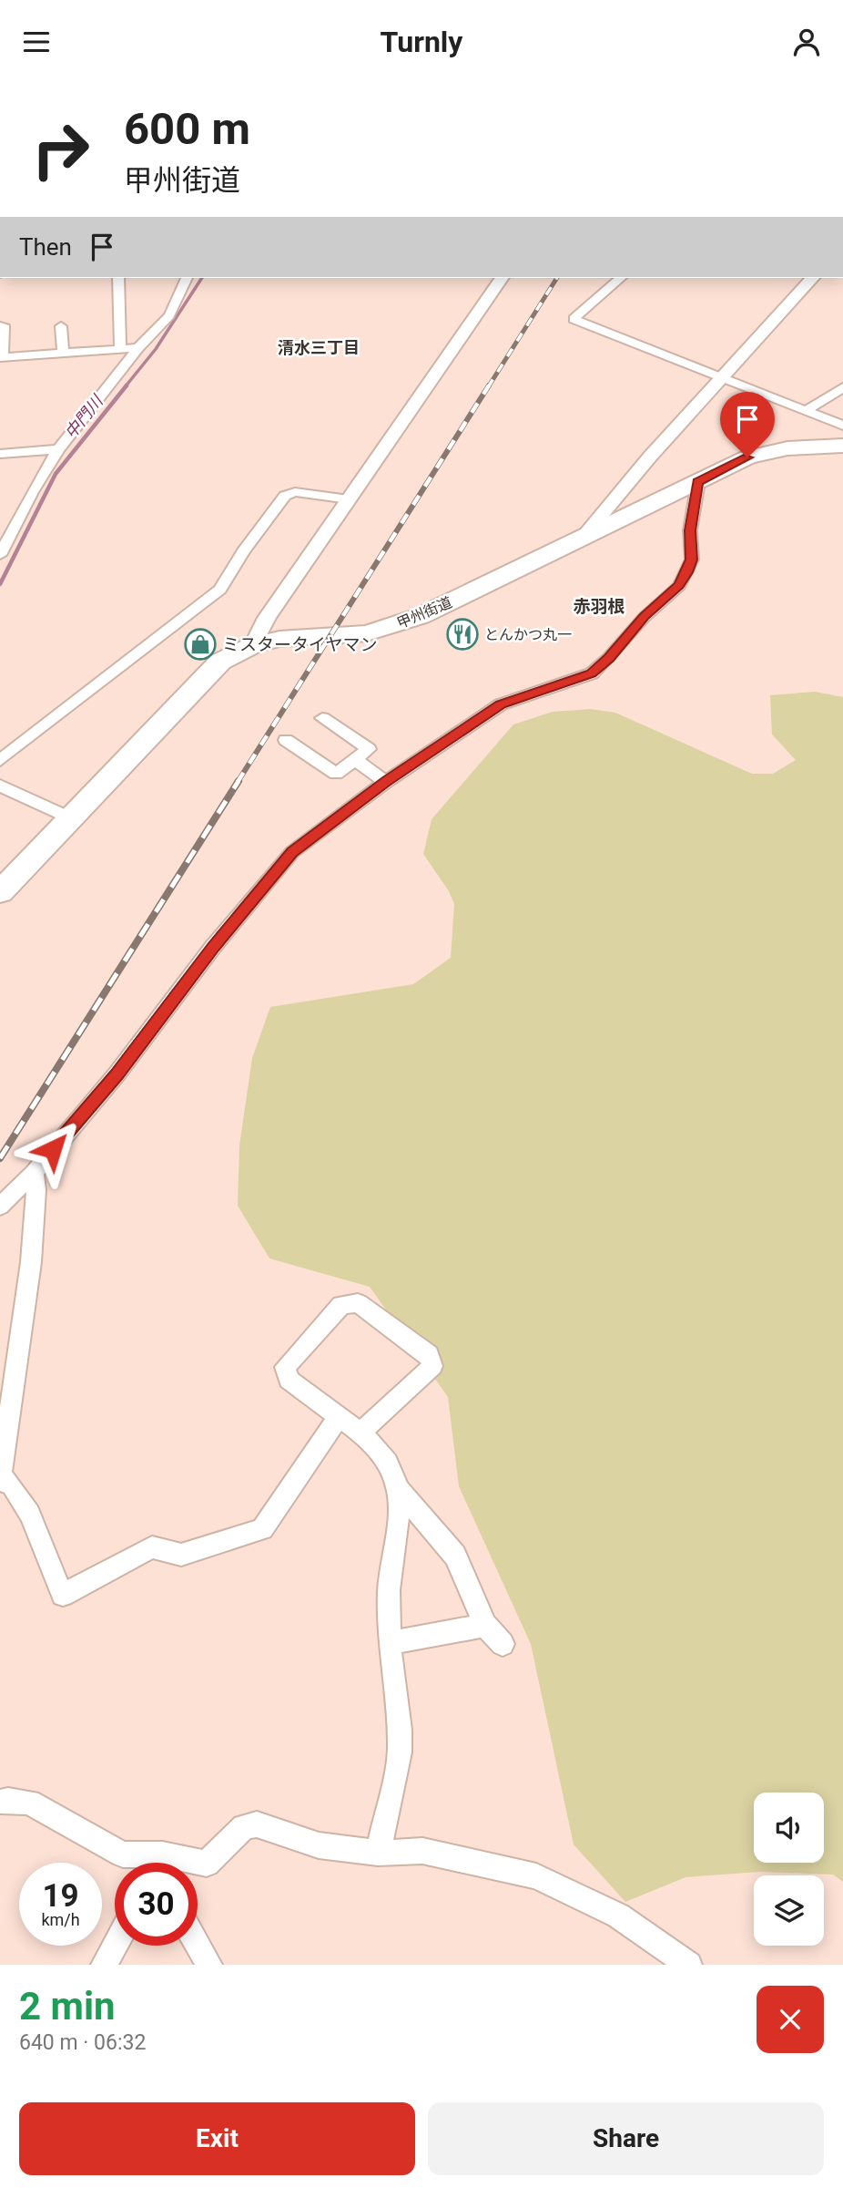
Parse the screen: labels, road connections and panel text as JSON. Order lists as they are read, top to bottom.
{
  "streets": {
    "highway": ["甲州街道"]
  },
  "districts": ["清水三丁目", "赤羽根"],
  "water": ["中門川"],
  "places": {
    "restaurant": ["とんかつ丸一"],
    "shop": ["ミスタータイヤマン"]
  },
  "page": {
    "header": "Turnly",
    "turn": ["600 m", "甲州街道"],
    "then": "Then",
    "speed": "19 km/h",
    "limit": "30",
    "heading": ["2 min", "640 m · 06:32"],
    "buttons": ["Exit", "Share"]
  }
}
